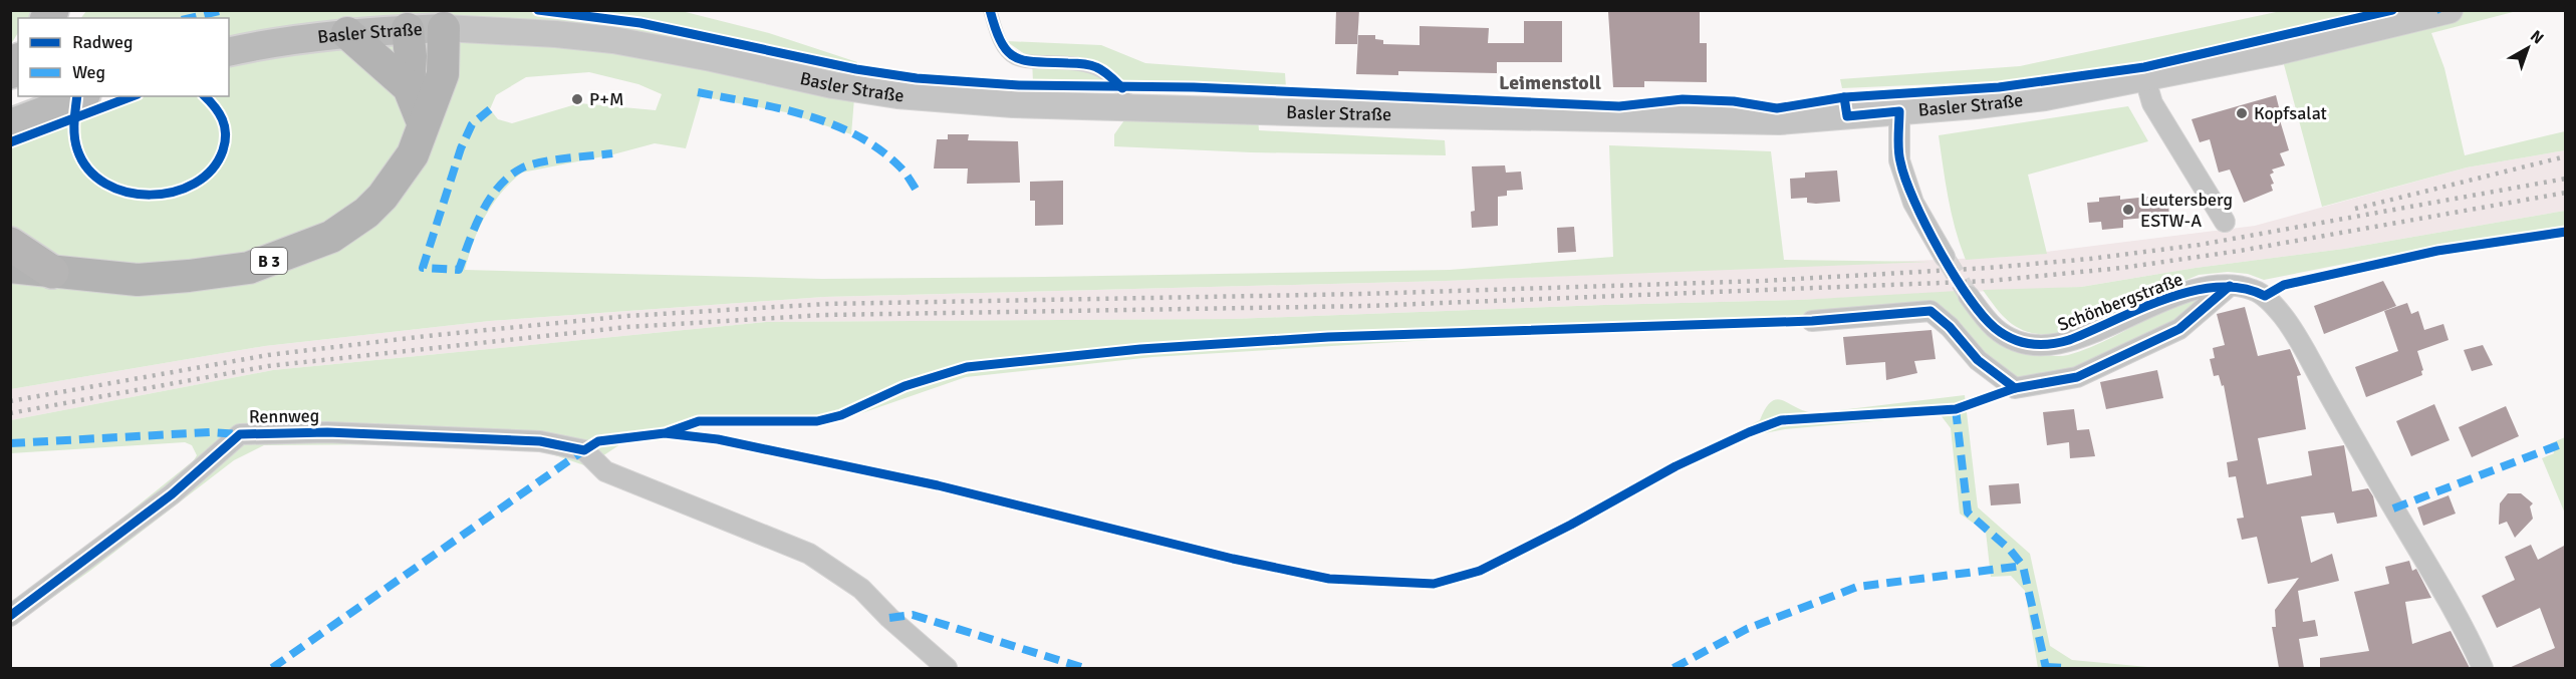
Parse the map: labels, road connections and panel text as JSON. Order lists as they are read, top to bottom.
{
  "streets": {
    "highway": ["B 3"],
    "main road": ["Basler Straße"],
    "street": ["Schönbergstraße", "Rennweg"]
  },
  "districts": ["Leimenstoll"],
  "places": ["P+M", "Kopfsalat", "Leutersberg ESTW-A"],
  "legend": ["Radweg", "Weg"],
  "north": "top right"
}
